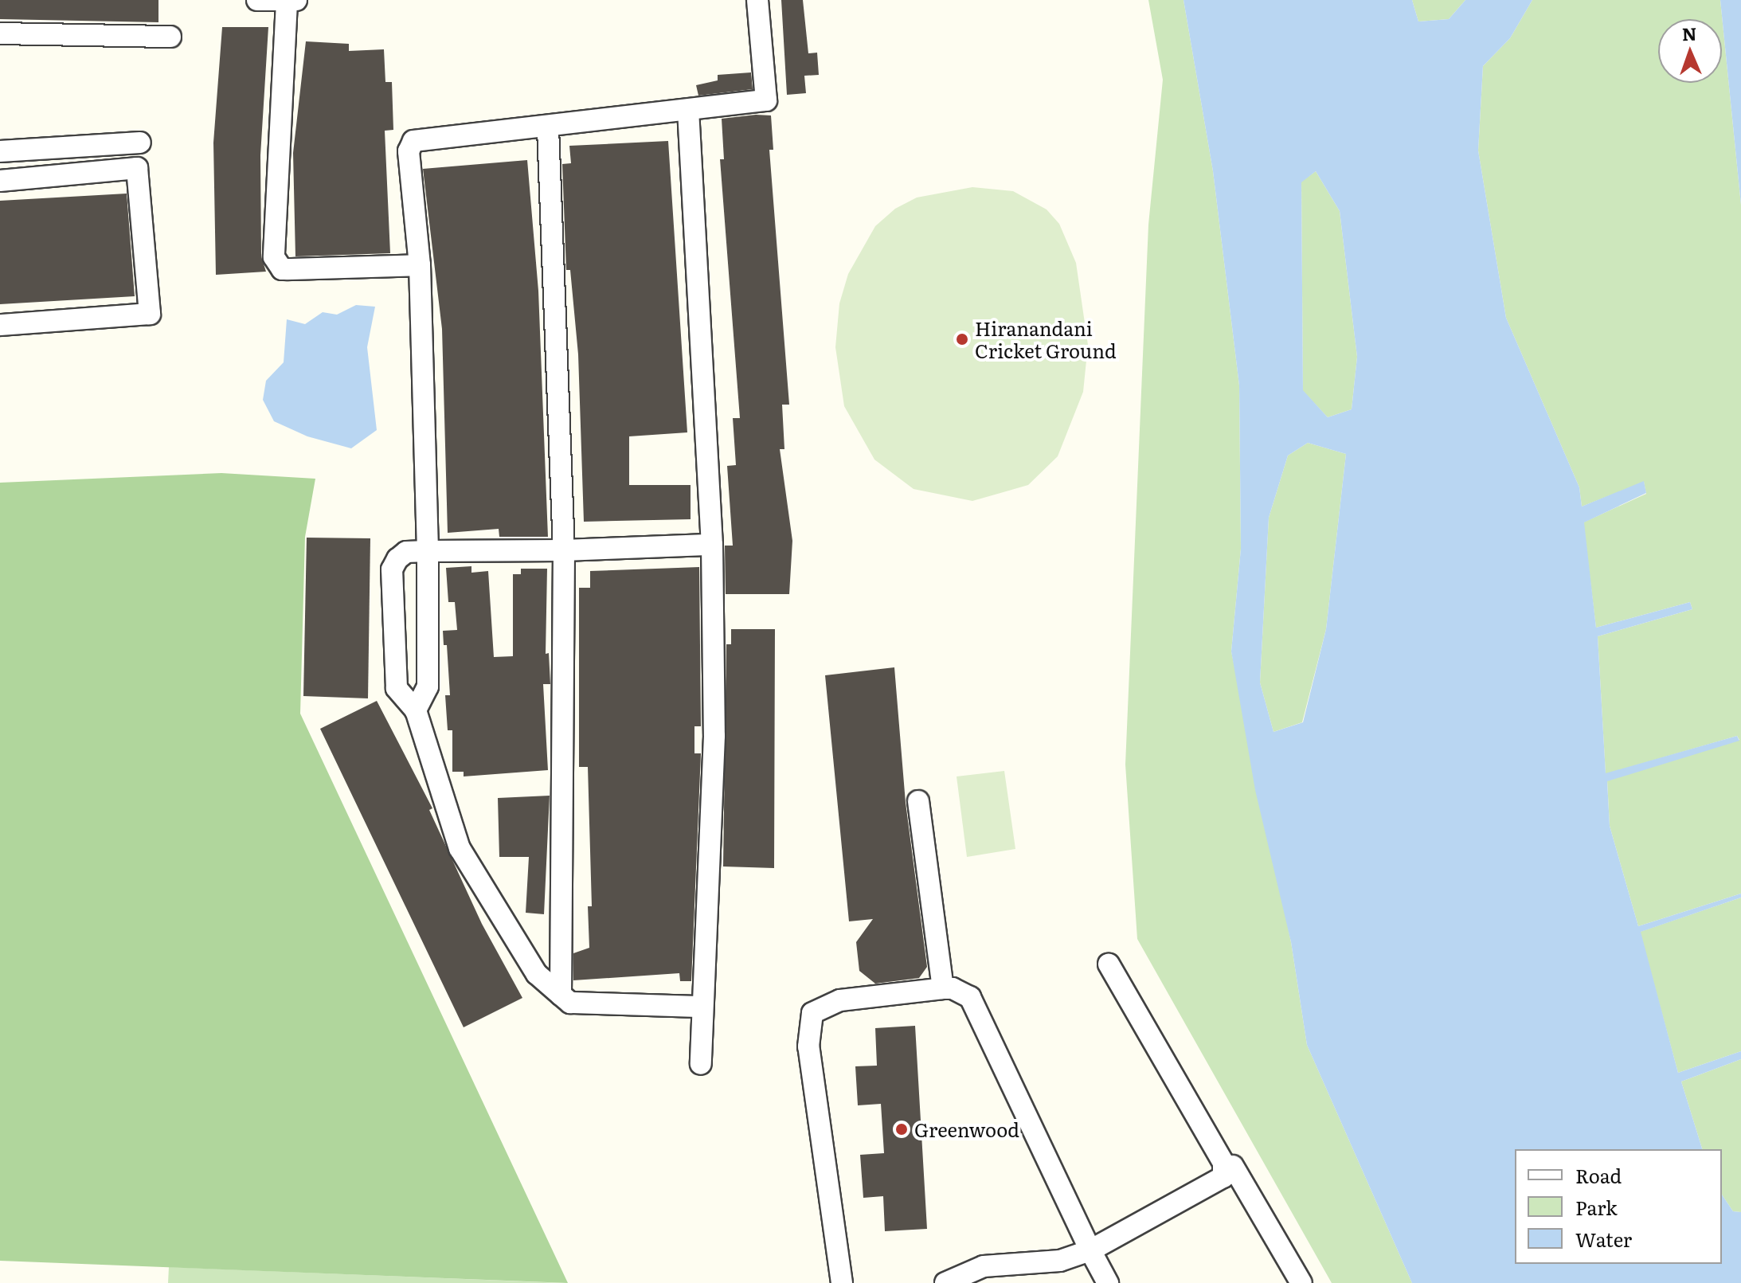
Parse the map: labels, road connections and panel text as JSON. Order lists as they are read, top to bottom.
{
  "places": ["Hiranandani Cricket Ground", "Greenwood"],
  "legend": ["Road", "Park", "Water"],
  "north": "top"
}
